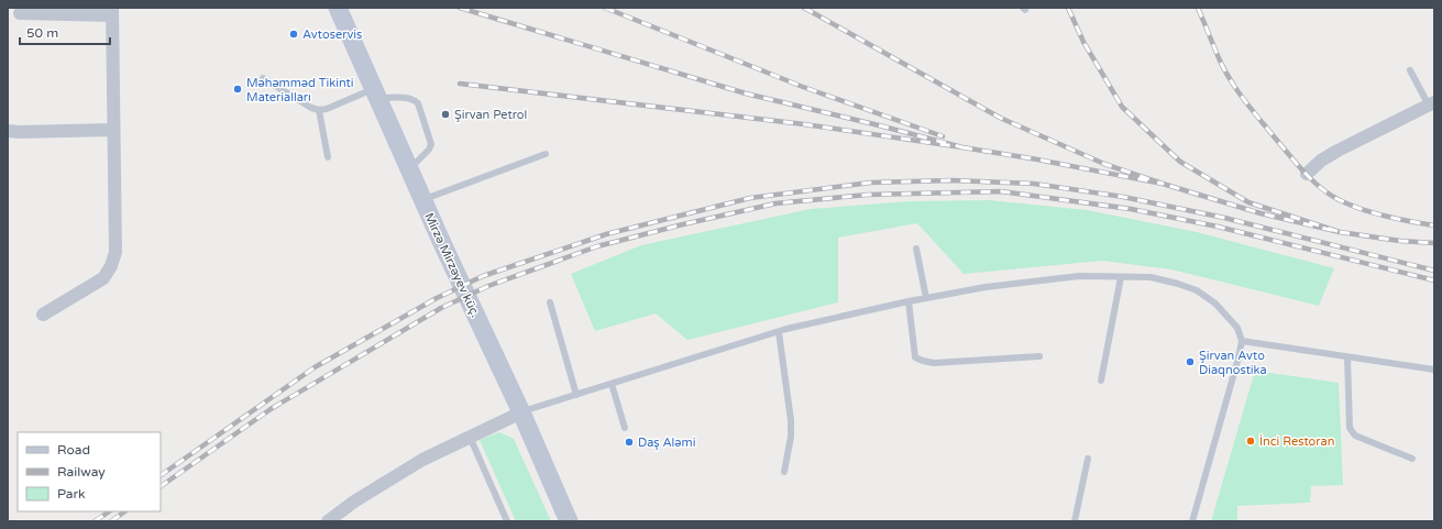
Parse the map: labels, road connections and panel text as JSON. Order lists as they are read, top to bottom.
{
  "streets": {
    "main road": ["Mirzə Mirzəyev küç."]
  },
  "places": [
    "Avtoservis",
    "Məhəmməd Tikinti Materialları",
    "Şirvan Petrol",
    "Şirvan Avto Diaqnostika",
    "İnci Restoran",
    "Daş Aləmi"
  ],
  "legend": ["Road", "Railway", "Park"],
  "scale_bar": "50 m"
}
